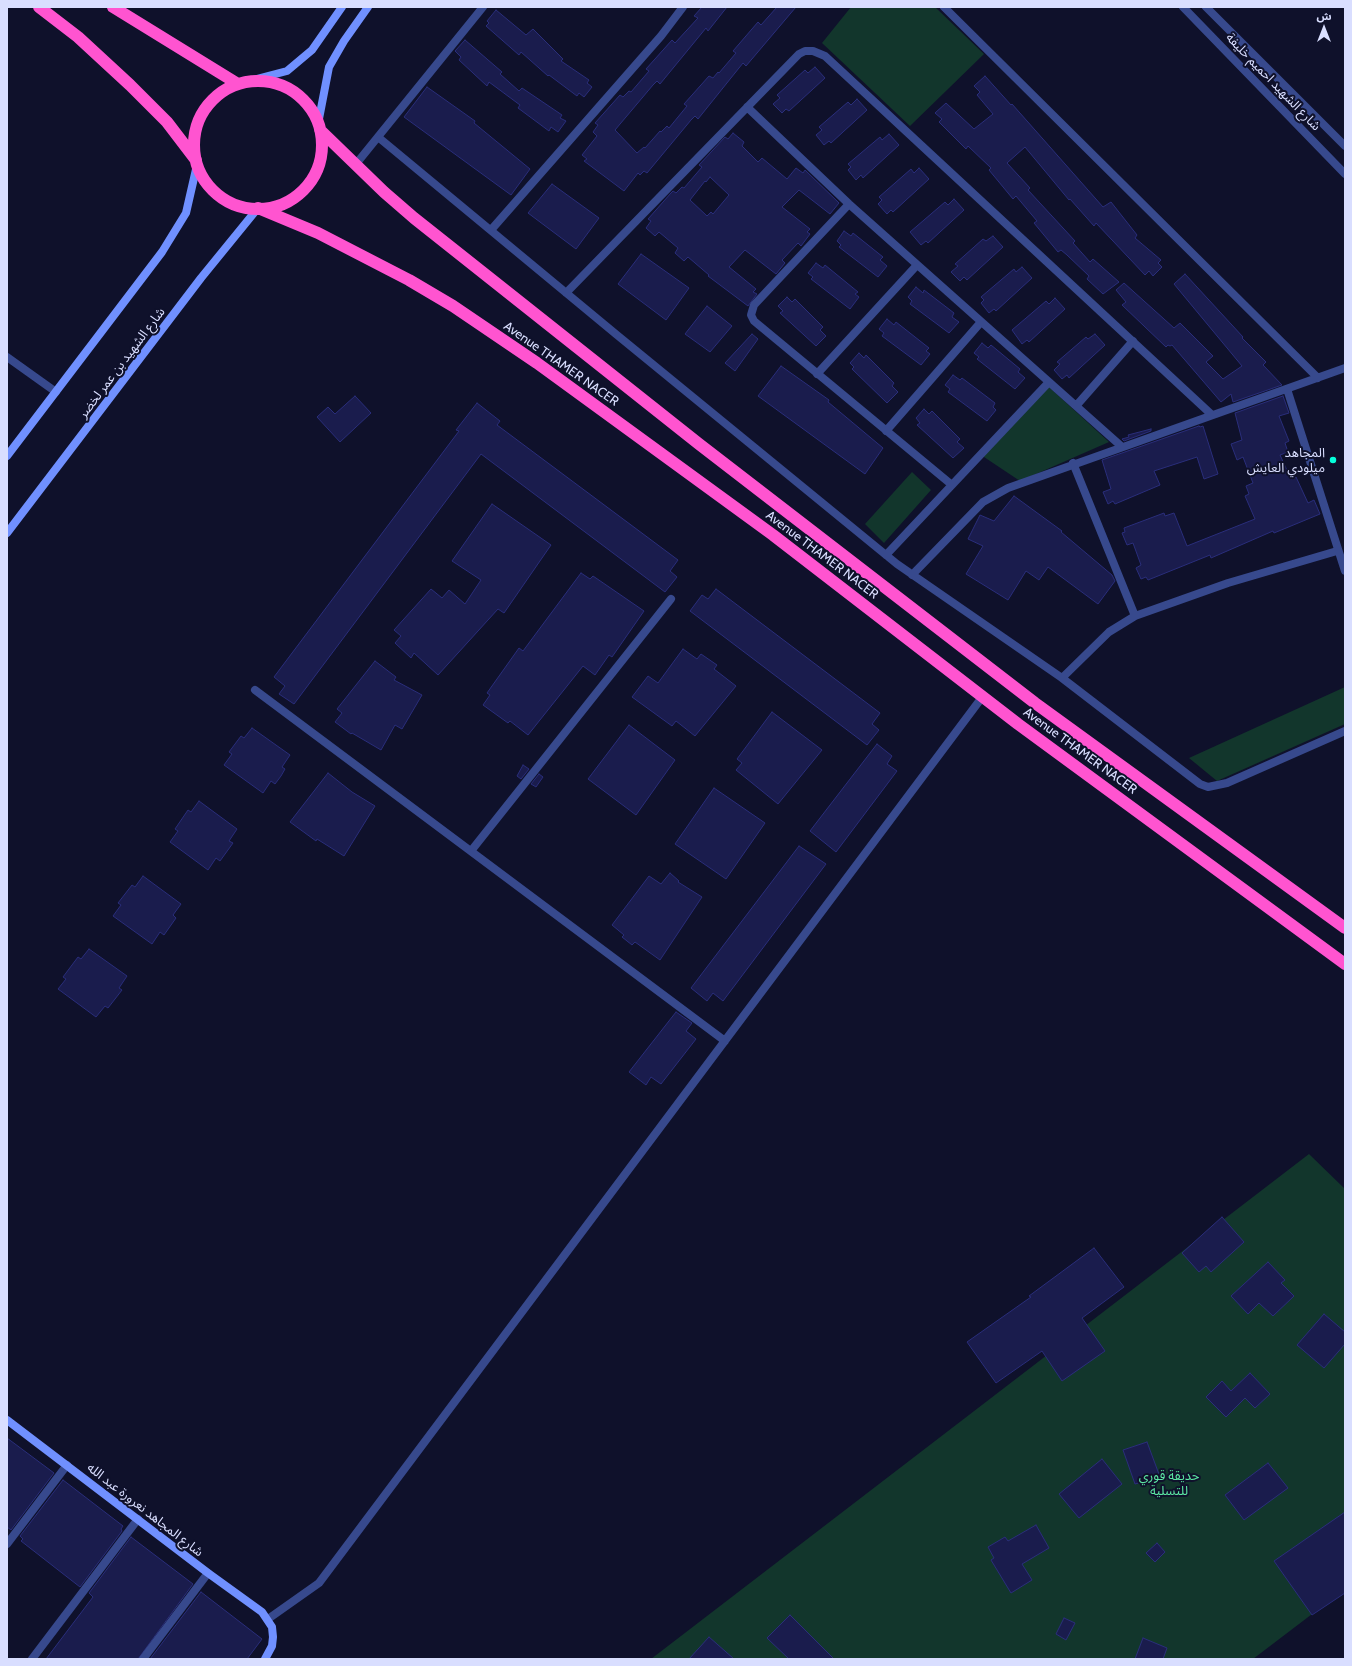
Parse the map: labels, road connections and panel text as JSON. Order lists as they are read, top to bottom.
{
  "streets": {
    "highway": ["Avenue THAMER NACER"],
    "main road": ["شارع الشهيد بن عمر لخضر", "شارع المجاهد نعرورة عبد الله"],
    "street": ["شارع الشهيد احميم خليفة"]
  },
  "crossings": [
    ["شارع الشهيد بن عمر لخضر", "Avenue THAMER NACER"]
  ],
  "parks": ["حديقة قوري للتسلية"],
  "places": ["المجاهد ميلودي العايش"],
  "north": "top"
}
